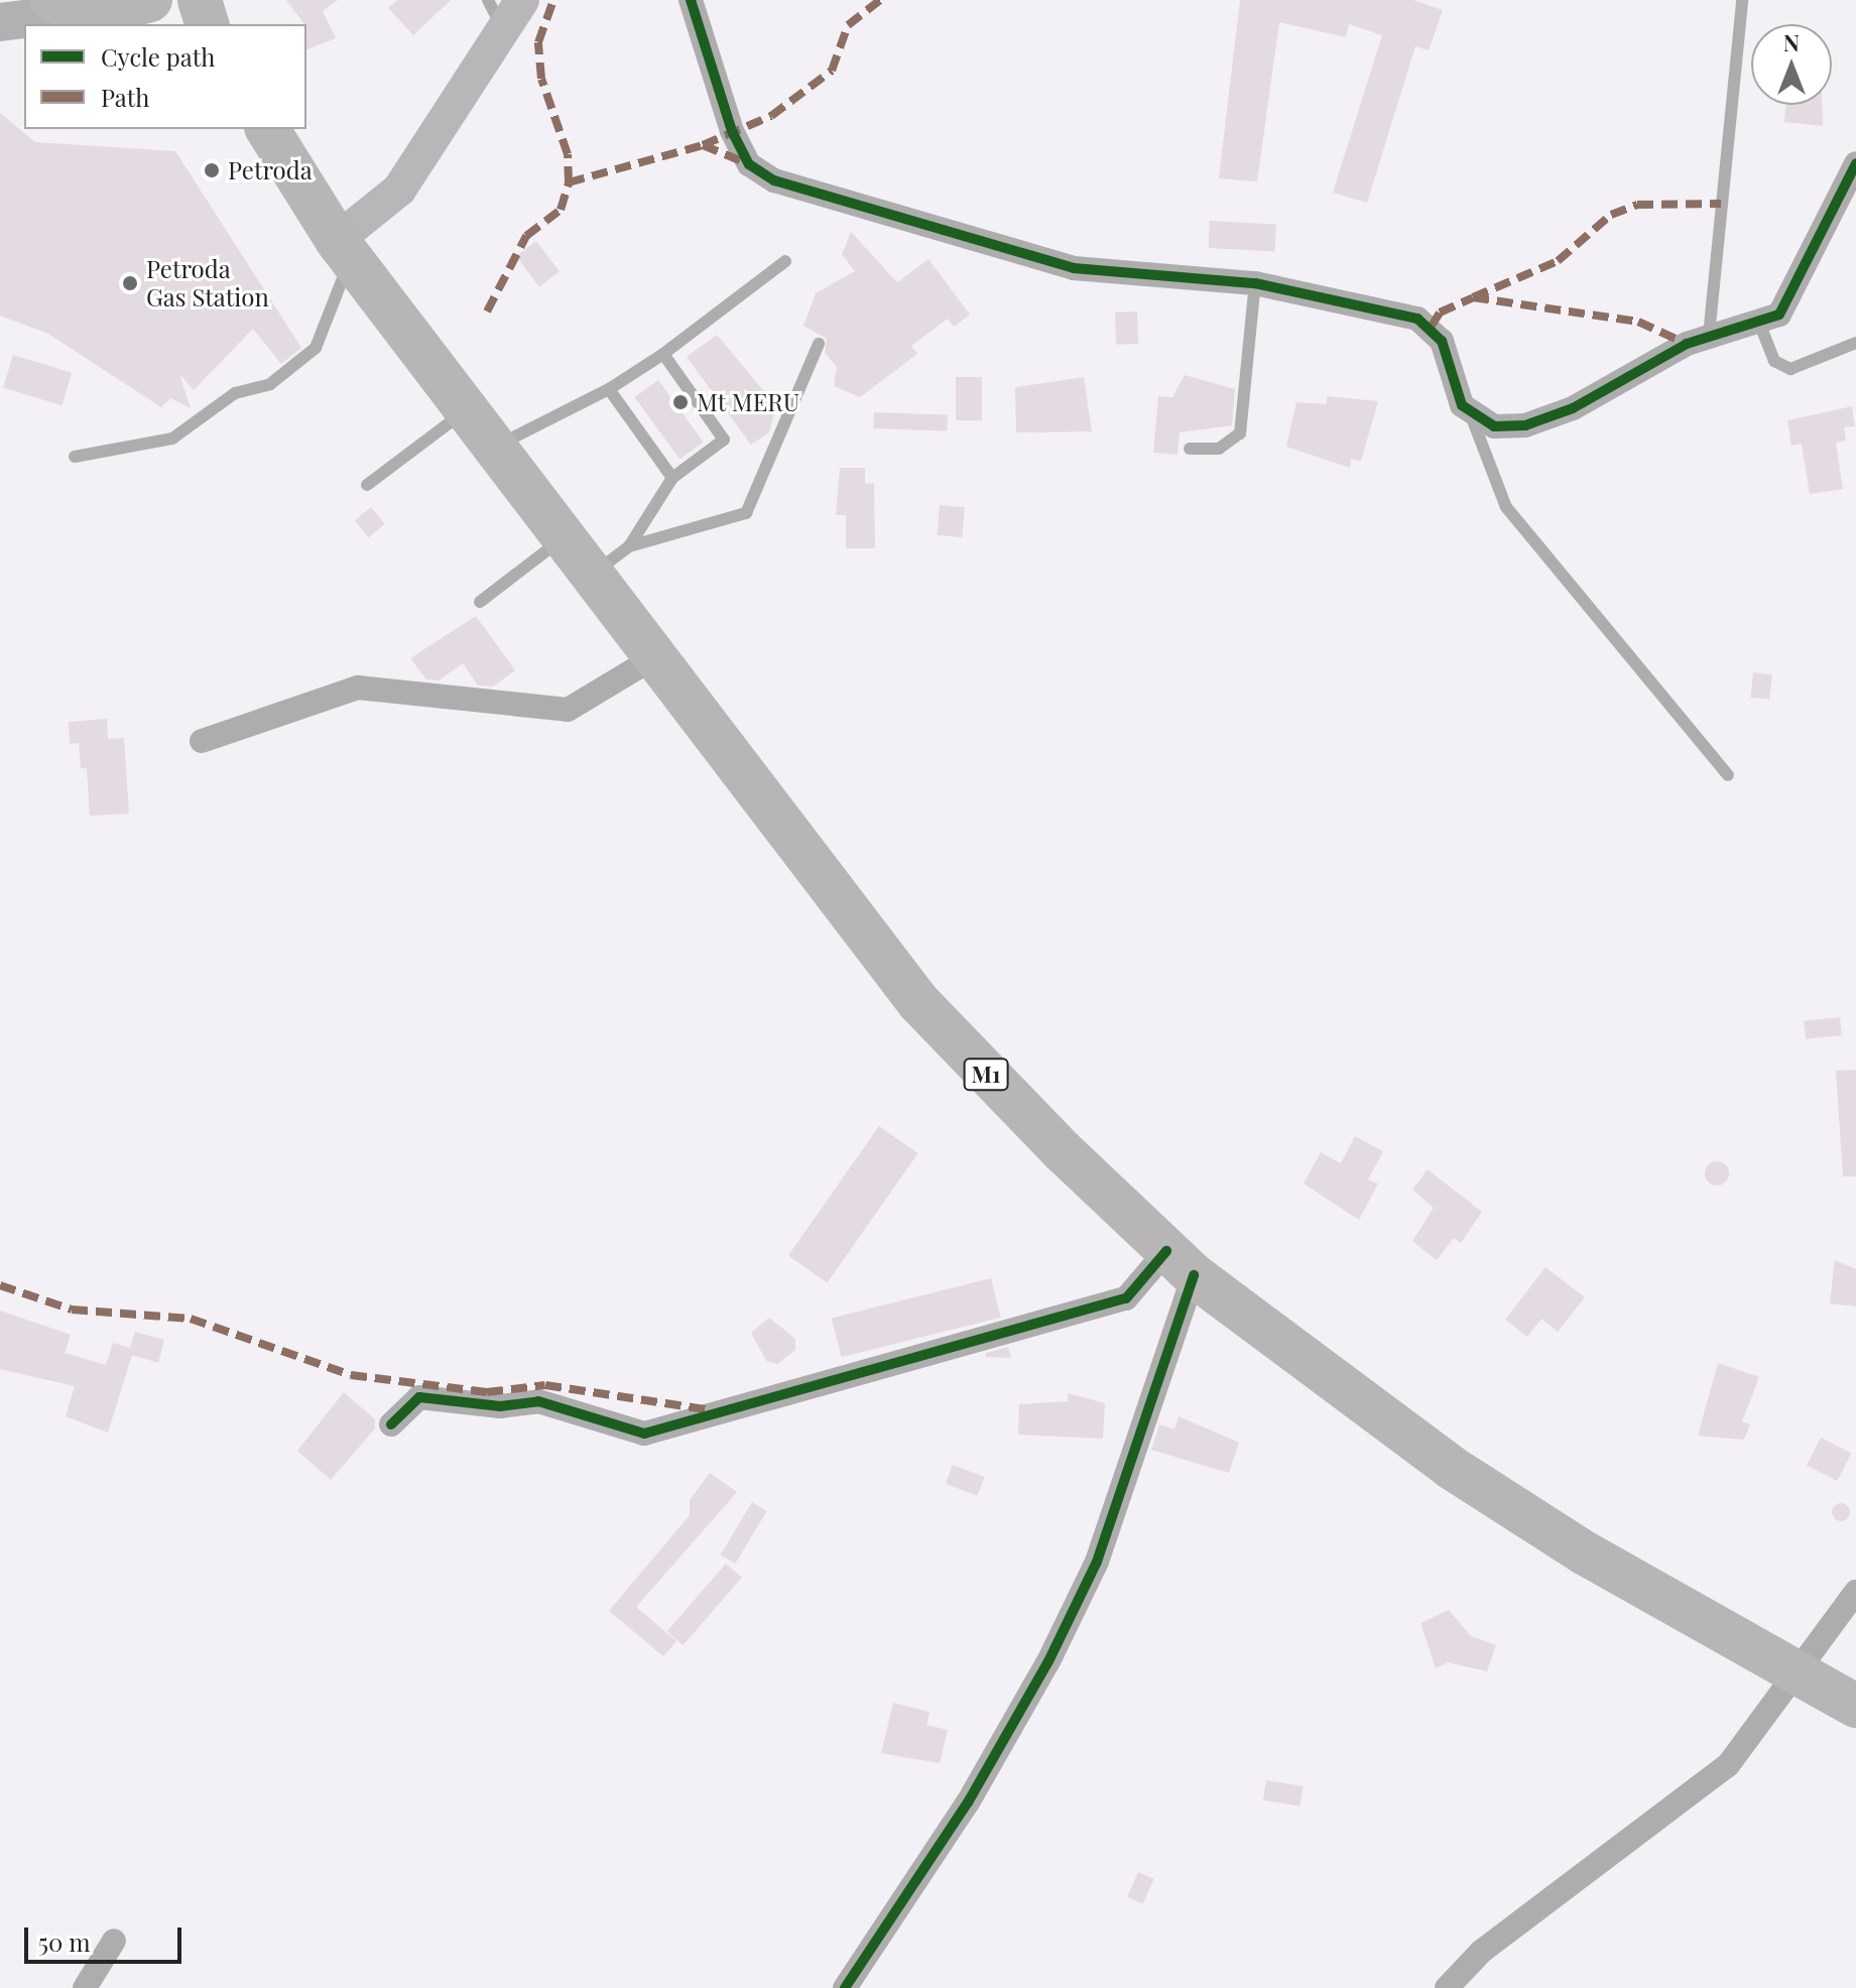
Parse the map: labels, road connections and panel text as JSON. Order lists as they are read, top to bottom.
{
  "streets": {
    "highway": ["M1"]
  },
  "places": ["Petroda", "Petroda Gas Station", "Mt MERU"],
  "legend": ["Cycle path", "Path"],
  "scale_bar": "50 m",
  "north": "top"
}
